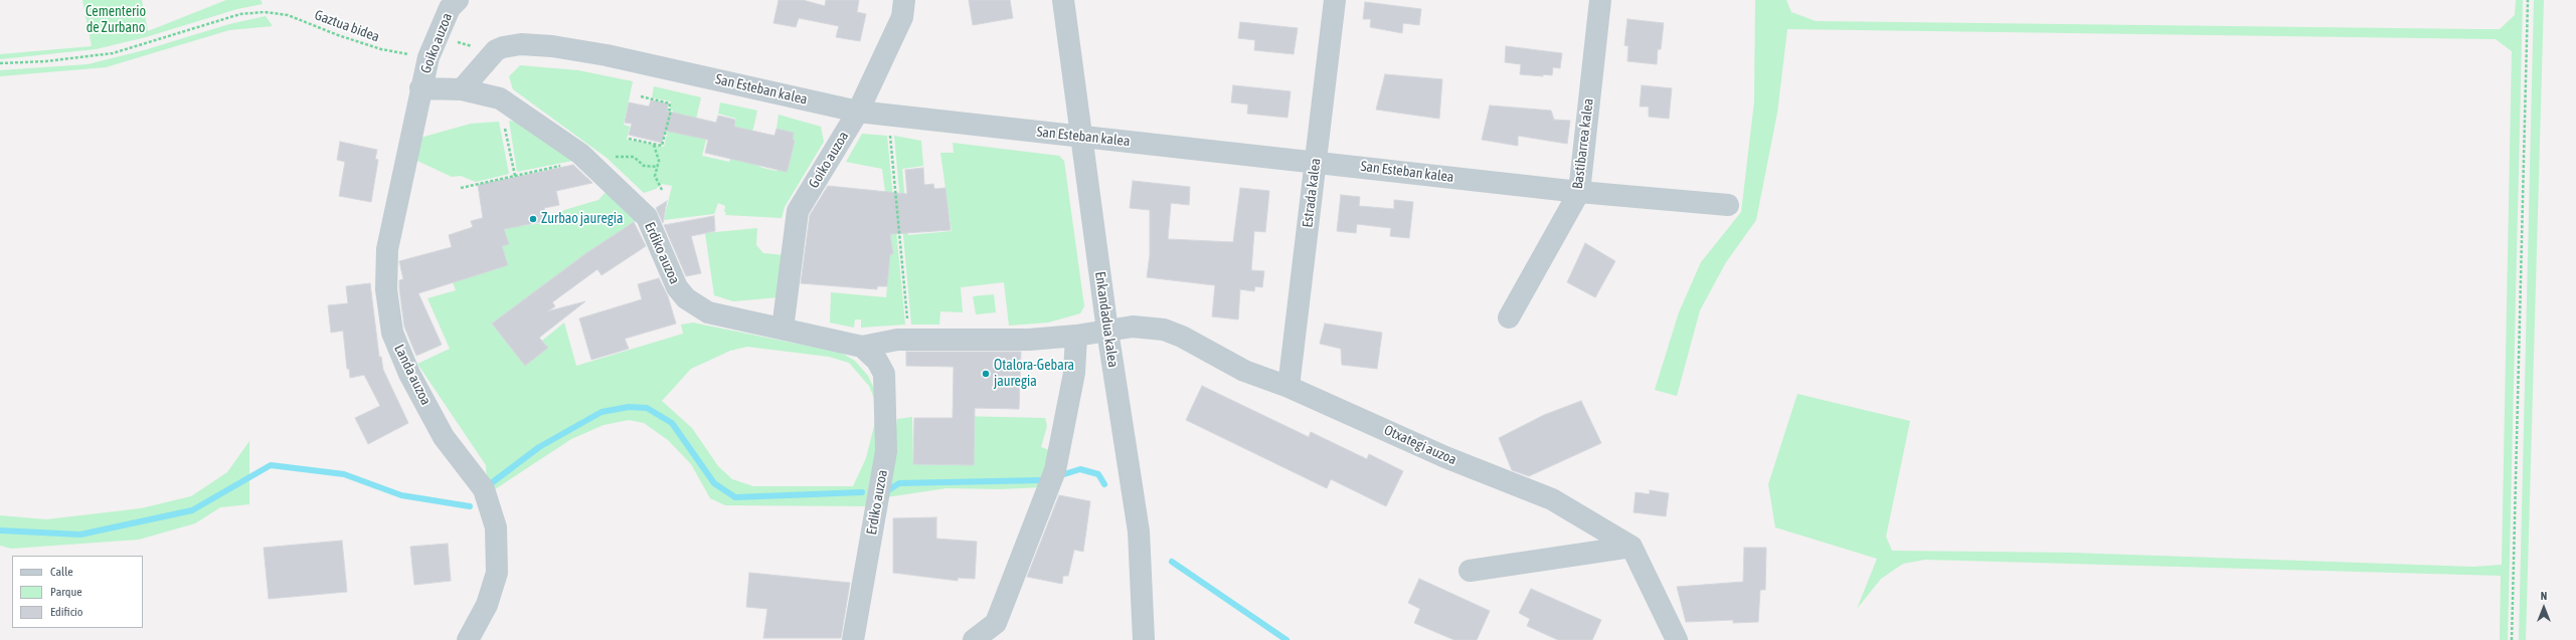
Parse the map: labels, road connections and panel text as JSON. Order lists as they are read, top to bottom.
{
  "streets": {
    "street": [
      "Goiko auzoa",
      "San Esteban kalea",
      "Bastibarrea kalea",
      "Estrada kalea",
      "Erdiko auzoa",
      "Enkandadua kalea",
      "Landa auzoa",
      "Otxategi auzoa"
    ],
    "path": ["Gaztua bidea"]
  },
  "crossings": [
    ["Gaztua bidea", "Goiko auzoa"],
    ["Goiko auzoa", "San Esteban kalea"],
    ["Goiko auzoa", "Erdiko auzoa"],
    ["Goiko auzoa", "Landa auzoa"],
    ["San Esteban kalea", "Bastibarrea kalea"],
    ["San Esteban kalea", "Estrada kalea"],
    ["San Esteban kalea", "Erdiko auzoa"],
    ["San Esteban kalea", "Enkandadua kalea"],
    ["Estrada kalea", "Otxategi auzoa"],
    ["Erdiko auzoa", "Enkandadua kalea"],
    ["Erdiko auzoa", "Landa auzoa"],
    ["Erdiko auzoa", "Otxategi auzoa"],
    ["Enkandadua kalea", "Otxategi auzoa"]
  ],
  "parks": ["Cementerio de Zurbano"],
  "places": ["Zurbao jauregia", "Otalora-Gebara jauregia"],
  "legend": ["Calle", "Parque", "Edificio"],
  "north": "top"
}
